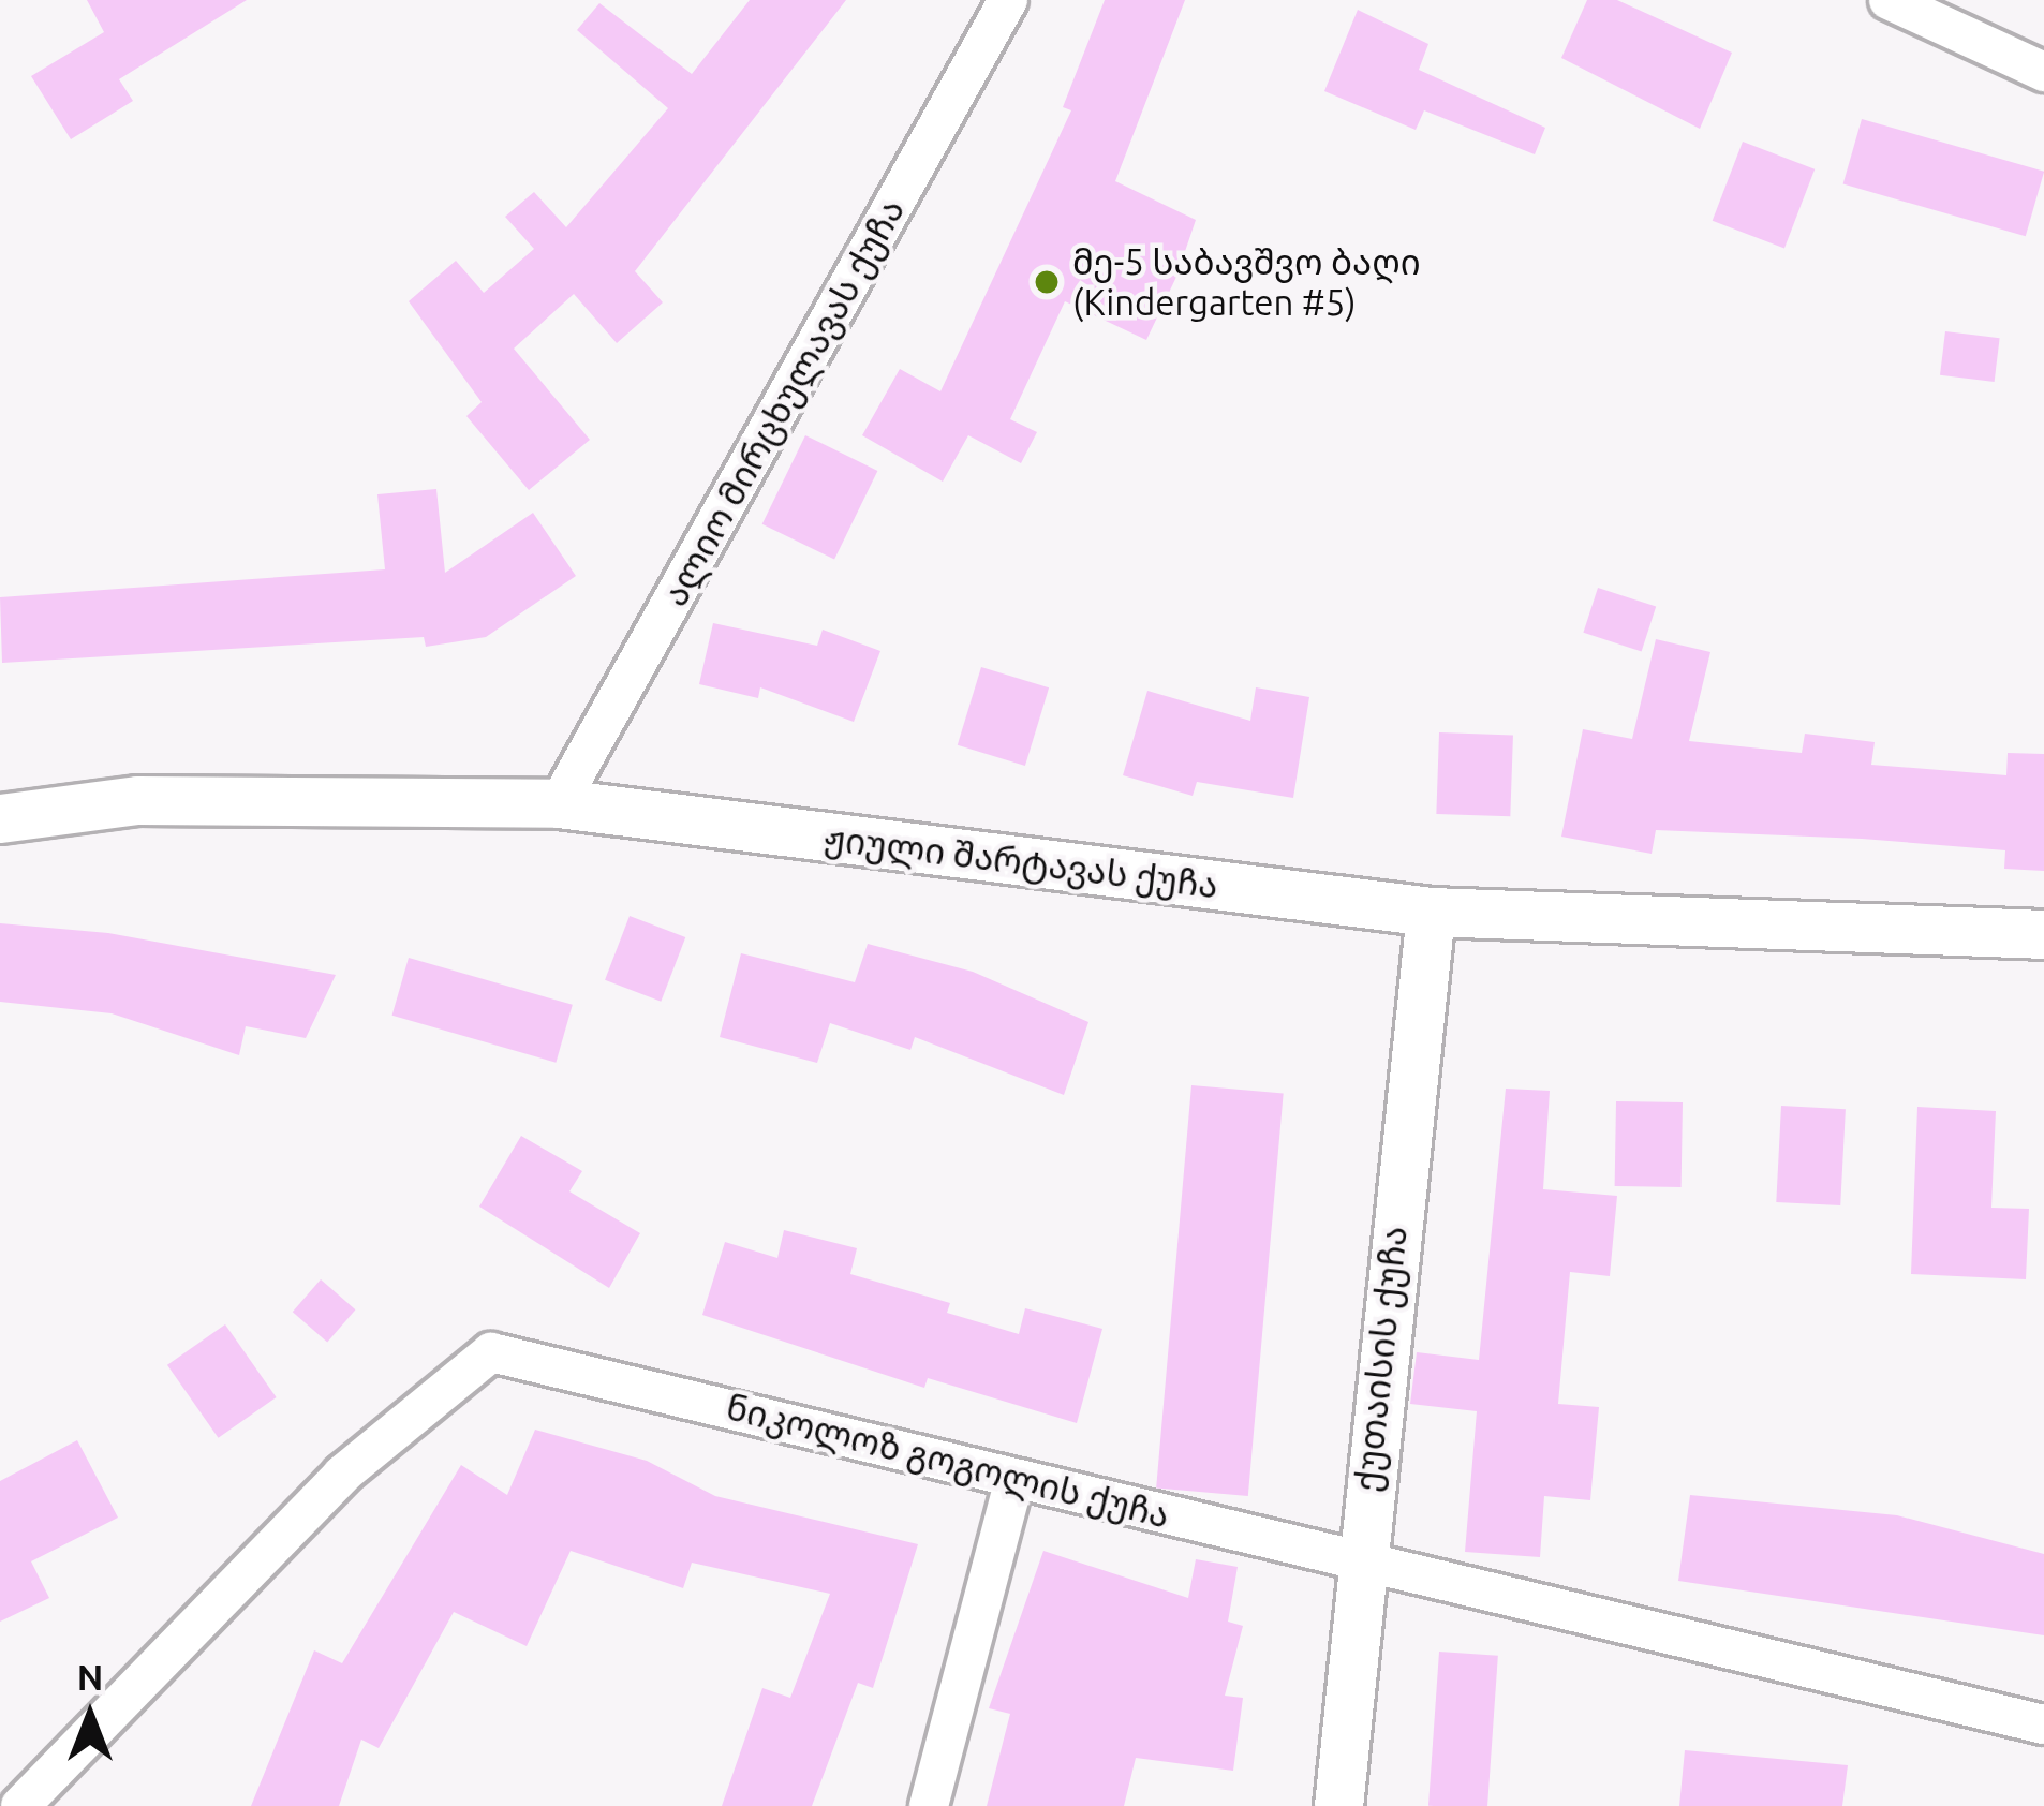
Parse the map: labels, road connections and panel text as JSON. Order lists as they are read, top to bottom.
{
  "streets": {
    "street": [
      "ალიო მირცხულავას ქუჩა",
      "ჟიული შარტავას ქუჩა",
      "ქუთაისის ქუჩა",
      "ნიკოლოზ გოგოლის ქუჩა"
    ]
  },
  "crossings": [
    ["ალიო მირცხულავას ქუჩა", "ჟიული შარტავას ქუჩა"],
    ["ჟიული შარტავას ქუჩა", "ქუთაისის ქუჩა"],
    ["ქუთაისის ქუჩა", "ნიკოლოზ გოგოლის ქუჩა"]
  ],
  "places": ["მე-5 საბავშვო ბაღი (Kindergarten #5)"],
  "north": "top"
}
